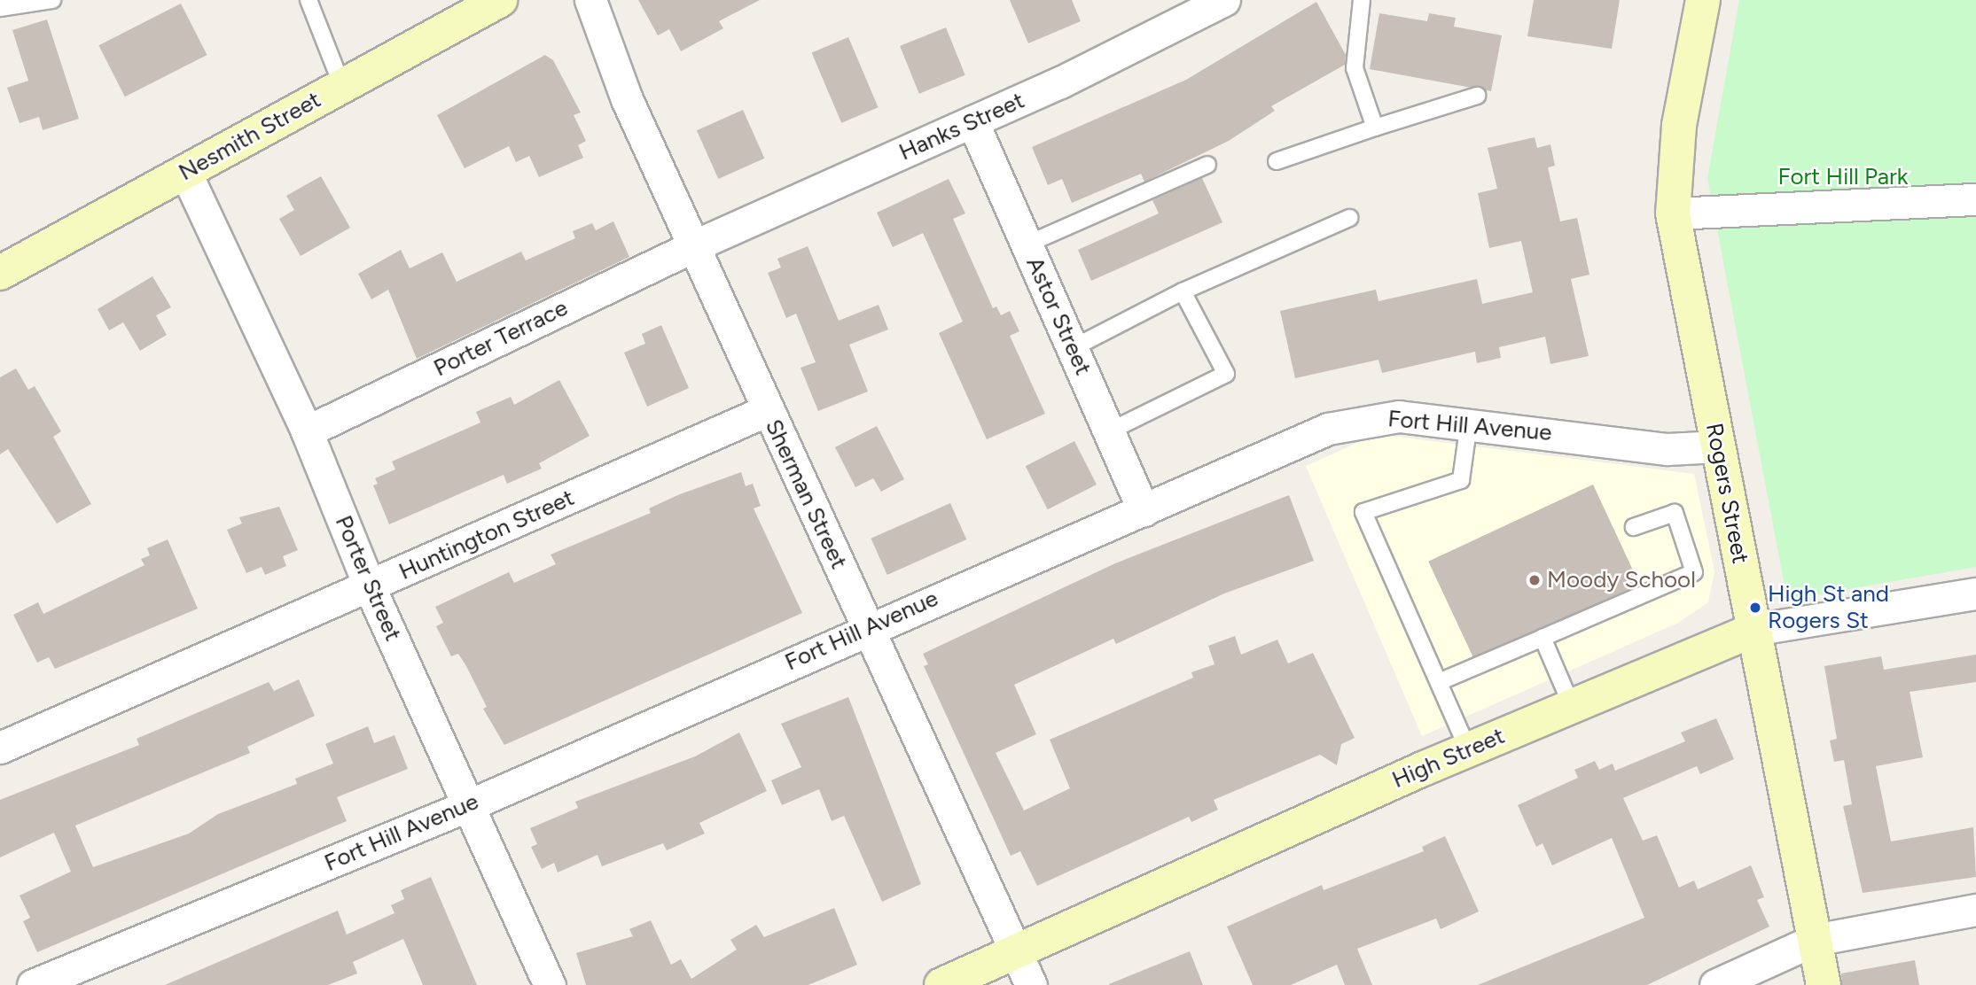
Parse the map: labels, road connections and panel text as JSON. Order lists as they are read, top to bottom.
{
  "streets": {
    "street": [
      "Hanks Street",
      "Nesmith Street",
      "Astor Street",
      "Porter Terrace",
      "Fort Hill Avenue",
      "Rogers Street",
      "Sherman Street",
      "Huntington Street",
      "Porter Street",
      "High Street"
    ]
  },
  "crossings": [
    ["Hanks Street", "Astor Street"],
    ["Hanks Street", "Porter Terrace"],
    ["Hanks Street", "Sherman Street"],
    ["Nesmith Street", "Porter Street"],
    ["Astor Street", "Fort Hill Avenue"],
    ["Porter Terrace", "Sherman Street"],
    ["Porter Terrace", "Porter Street"],
    ["Fort Hill Avenue", "Rogers Street"],
    ["Fort Hill Avenue", "Sherman Street"],
    ["Fort Hill Avenue", "Porter Street"],
    ["Rogers Street", "High Street"],
    ["Sherman Street", "Huntington Street"],
    ["Sherman Street", "High Street"],
    ["Huntington Street", "Porter Street"]
  ],
  "parks": ["Fort Hill Park"],
  "places": ["Moody School", "High St and Rogers St"]
}
